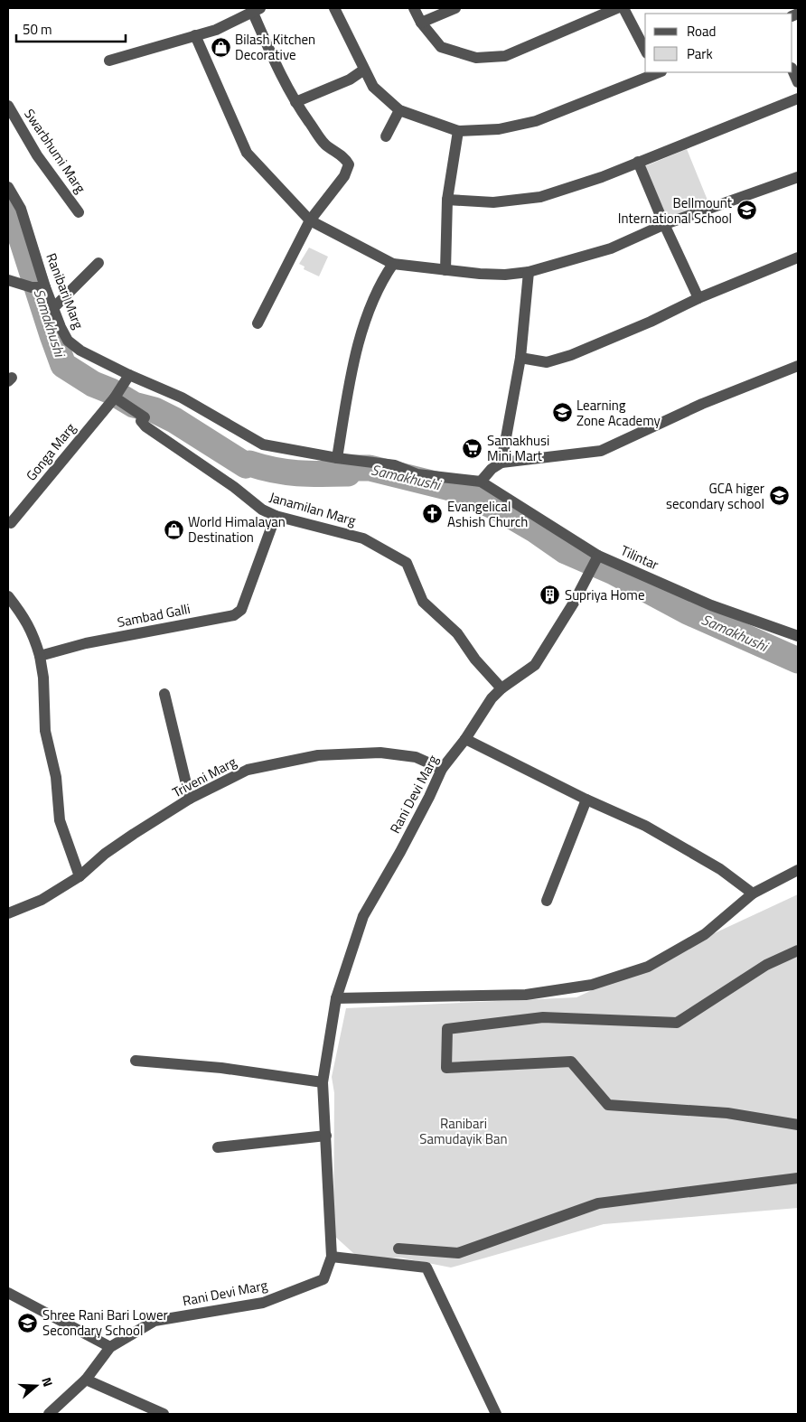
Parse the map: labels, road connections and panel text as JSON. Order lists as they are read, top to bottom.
{
  "streets": {
    "street": [
      "Swarbhumi Marg",
      "Ranibari Marg",
      "Gonga Marg",
      "Janamilan Marg",
      "Tilintar",
      "Sambad Galli",
      "Triveni Marg",
      "Rani Devi Marg"
    ]
  },
  "crossings": [
    ["Ranibari Marg", "Tilintar"],
    ["Gonga Marg", "Janamilan Marg"],
    ["Janamilan Marg", "Sambad Galli"],
    ["Janamilan Marg", "Rani Devi Marg"],
    ["Tilintar", "Rani Devi Marg"],
    ["Triveni Marg", "Rani Devi Marg"]
  ],
  "water": ["Samakhushi"],
  "parks": ["Ranibari Samudayik Ban"],
  "places": {
    "shop": ["Bilash Kitchen Decorative", "World Himalayan Destination"],
    "school or university": [
      "Bellmount International School",
      "Learning Zone Academy",
      "GCA higer secondary school",
      "Shree Rani Bari Lower Secondary School"
    ],
    "supermarket": ["Samakhusi Mini Mart"],
    "church": ["Evangelical Ashish Church"],
    "building": ["Supriya Home"]
  },
  "legend": ["Road", "Park"],
  "scale_bar": "50 m",
  "north": "right"
}
